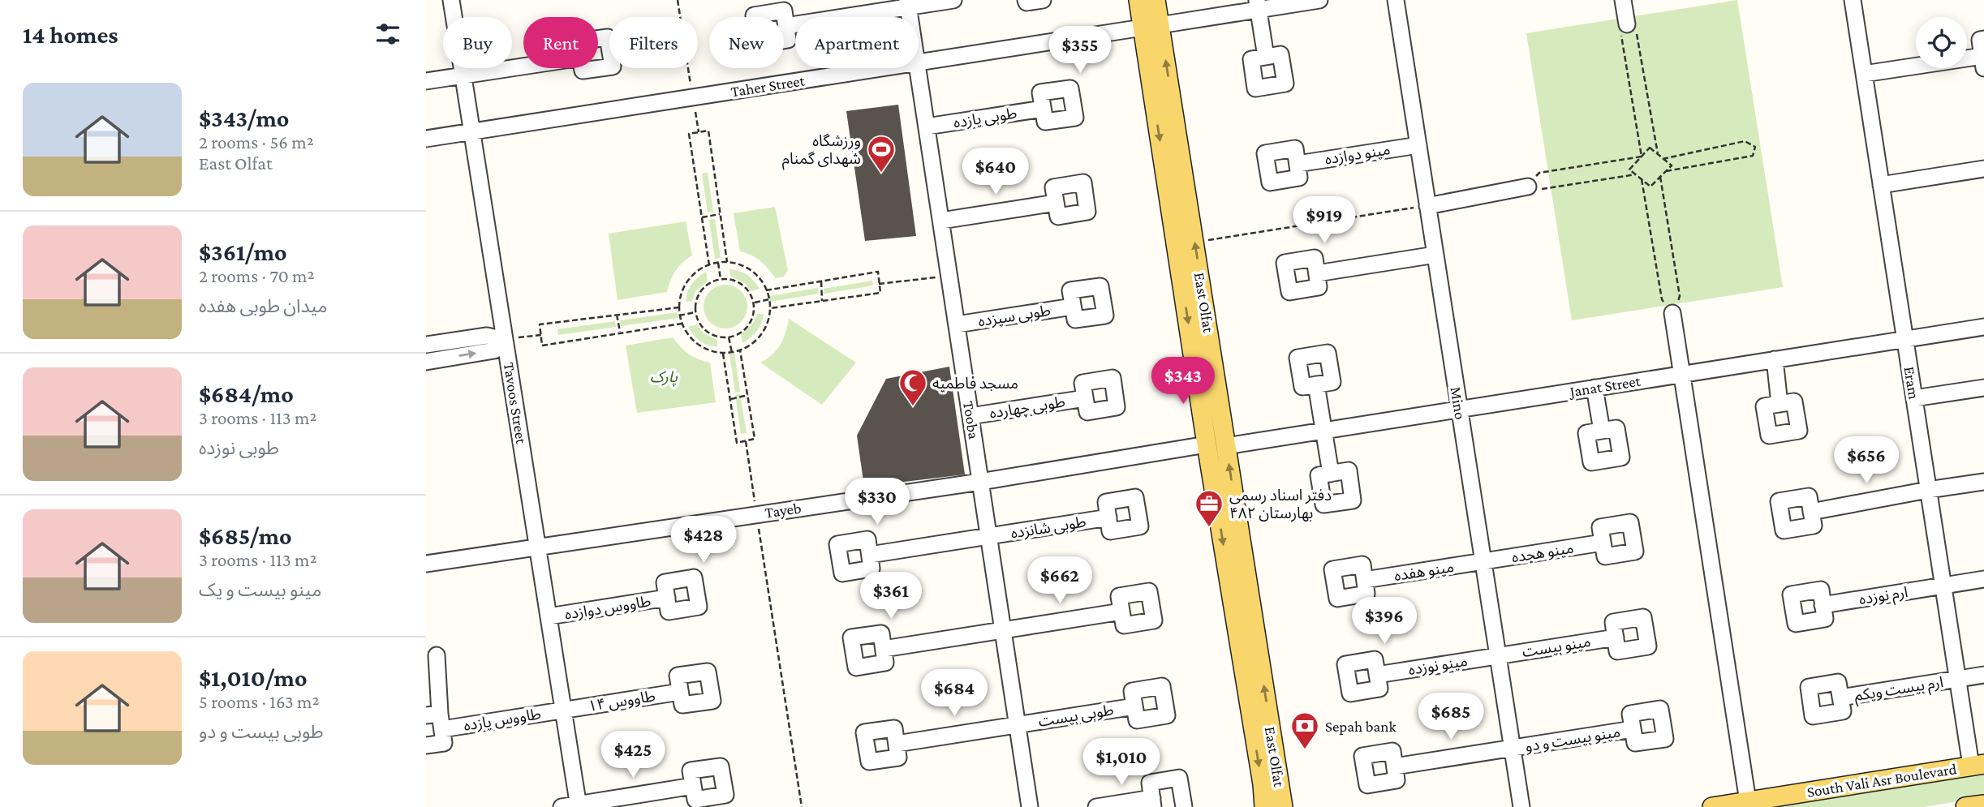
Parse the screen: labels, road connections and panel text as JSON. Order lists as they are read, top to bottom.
{
  "streets": {
    "main road": ["East Olfat", "South Vali Asr Boulevard"],
    "street": [
      "Taher Street",
      "طوبی یازده",
      "مینو دوازده",
      "طوبی سیزده",
      "Eram",
      "Janat Street",
      "Tavoos Street",
      "Mino",
      "طوبی چهارده",
      "Tooba",
      "Tayeb",
      "طوبی شانزده",
      "مینو هجده",
      "مینو هفده",
      "ارم نوزده",
      "طاووس دوازده",
      "مینو بیست",
      "مینو نوزده",
      "ارم بیست ویکم",
      "طاووس ۱۴",
      "طوبی بیست",
      "طاووس یازده",
      "مینو بیست و دو"
    ]
  },
  "crossings": [
    ["Taher Street", "East Olfat"],
    ["Taher Street", "Tavoos Street"],
    ["طوبی یازده", "Tooba"],
    ["مینو دوازده", "Mino"],
    ["East Olfat", "Janat Street"],
    ["East Olfat", "Tayeb"],
    ["طوبی سیزده", "Tooba"],
    ["Eram", "Janat Street"],
    ["Eram", "ارم نوزده"],
    ["Eram", "ارم بیست ویکم"],
    ["Eram", "South Vali Asr Boulevard"],
    ["Janat Street", "Mino"],
    ["Tavoos Street", "Tayeb"],
    ["Tavoos Street", "طاووس دوازده"],
    ["Tavoos Street", "طاووس ۱۴"],
    ["Tavoos Street", "طاووس یازده"],
    ["Mino", "مینو هجده"],
    ["Mino", "مینو هفده"],
    ["Mino", "مینو بیست"],
    ["Mino", "مینو نوزده"],
    ["Mino", "مینو بیست و دو"],
    ["طوبی چهارده", "Tooba"],
    ["Tooba", "Tayeb"],
    ["Tooba", "طوبی شانزده"],
    ["Tooba", "طوبی بیست"],
    ["مینو هجده", "مینو هفده"],
    ["مینو بیست", "مینو نوزده"],
    ["طاووس ۱۴", "طاووس یازده"]
  ],
  "parks": ["پارک"],
  "places": {
    "sports": ["ورزشگاه شهدای گمنام"],
    "mosque": ["مسجد فاطمیه"],
    "office": ["دفتر اسناد رسمی ۴۸۲ بهارستان"],
    "bank": ["Sepah bank"]
  },
  "page": {
    "heading": "14 homes",
    "chip": [
      "Buy",
      "Rent",
      "Filters",
      "New",
      "Apartment"
    ],
    "price": [
      "$355",
      "$640",
      "$919",
      "$343",
      "$656",
      "$330",
      "$428",
      "$662",
      "$361",
      "$396",
      "$684",
      "$685",
      "$425",
      "$1,010"
    ],
    "list": [
      {
        "name": "$343/mo",
        "note": "2 rooms · 56 m² · East Olfat"
      },
      {
        "name": "$361/mo",
        "note": "2 rooms · 70 m² · میدان طوبی هفده"
      },
      {
        "name": "$684/mo",
        "note": "3 rooms · 113 m² · طوبی نوزده"
      },
      {
        "name": "$685/mo",
        "note": "3 rooms · 113 m² · مینو بیست و یک"
      },
      {
        "name": "$1,010/mo",
        "note": "5 rooms · 163 m² · طوبی بیست و دو"
      }
    ]
  }
}
